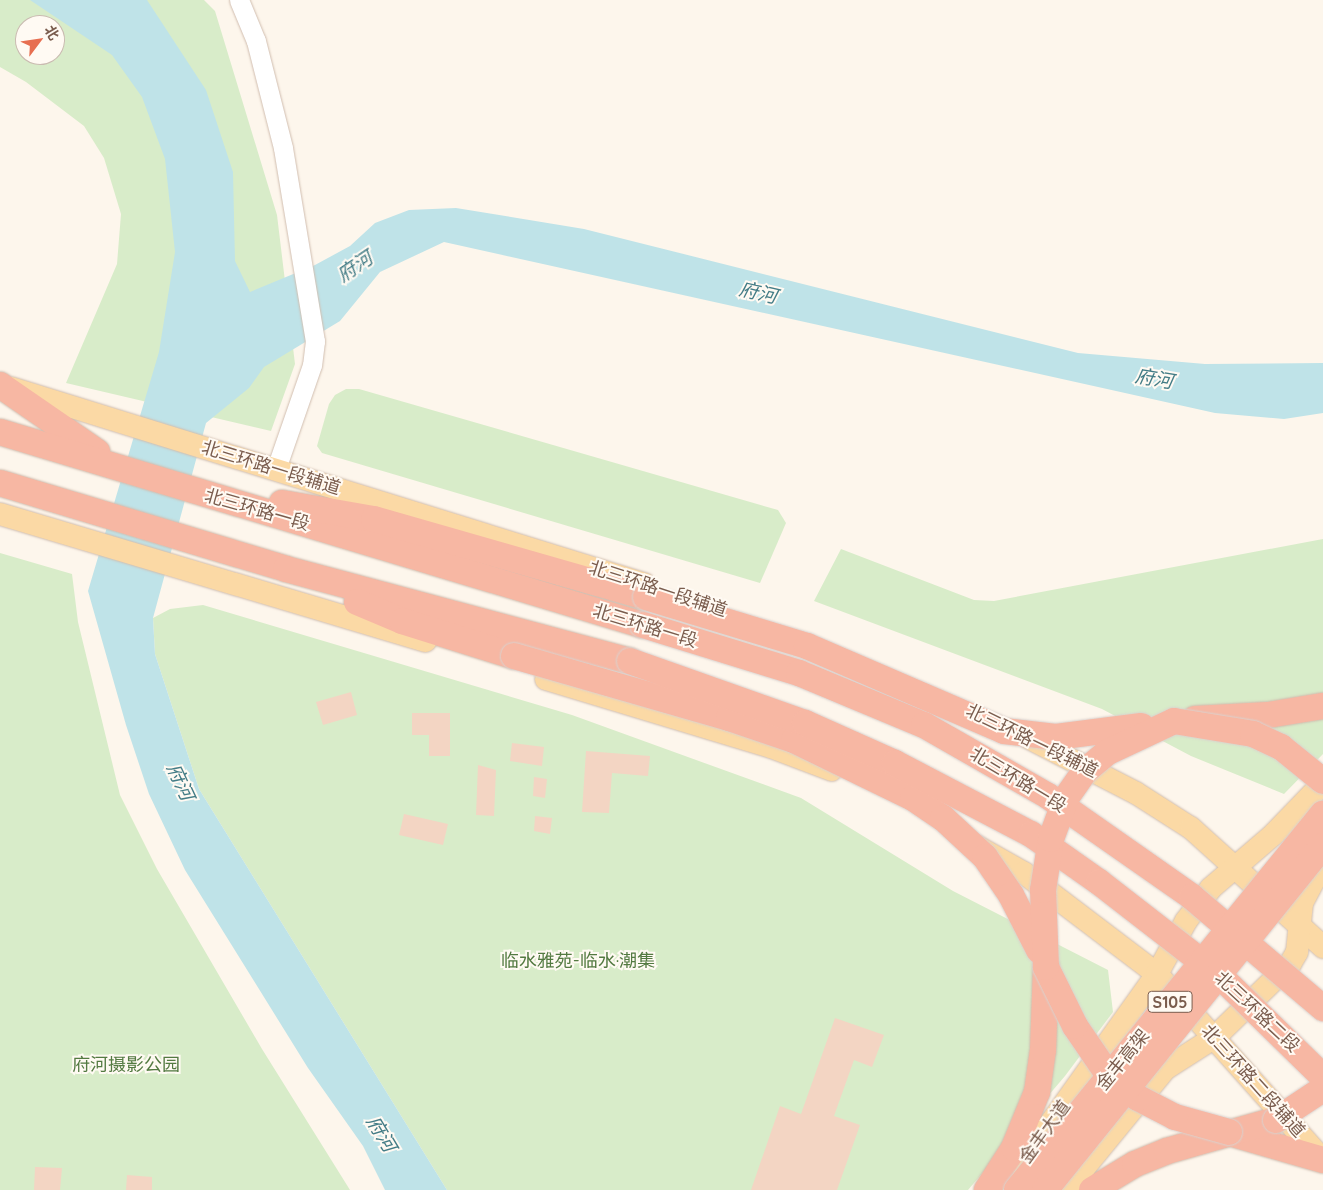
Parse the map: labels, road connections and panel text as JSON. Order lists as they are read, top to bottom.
{
  "streets": {
    "highway": [
      "北三环路一段",
      "S105",
      "北三环路二段",
      "金丰高架"
    ],
    "main road": ["北三环路一段辅道", "北三环路二段辅道", "金丰大道"]
  },
  "crossings": [
    ["北三环路一段辅道", "金丰大道"],
    ["北三环路二段辅道", "金丰大道"]
  ],
  "water": ["府河"],
  "parks": ["临水雅苑-临水·潮集", "府河摄影公园"],
  "north": "top right"
}
